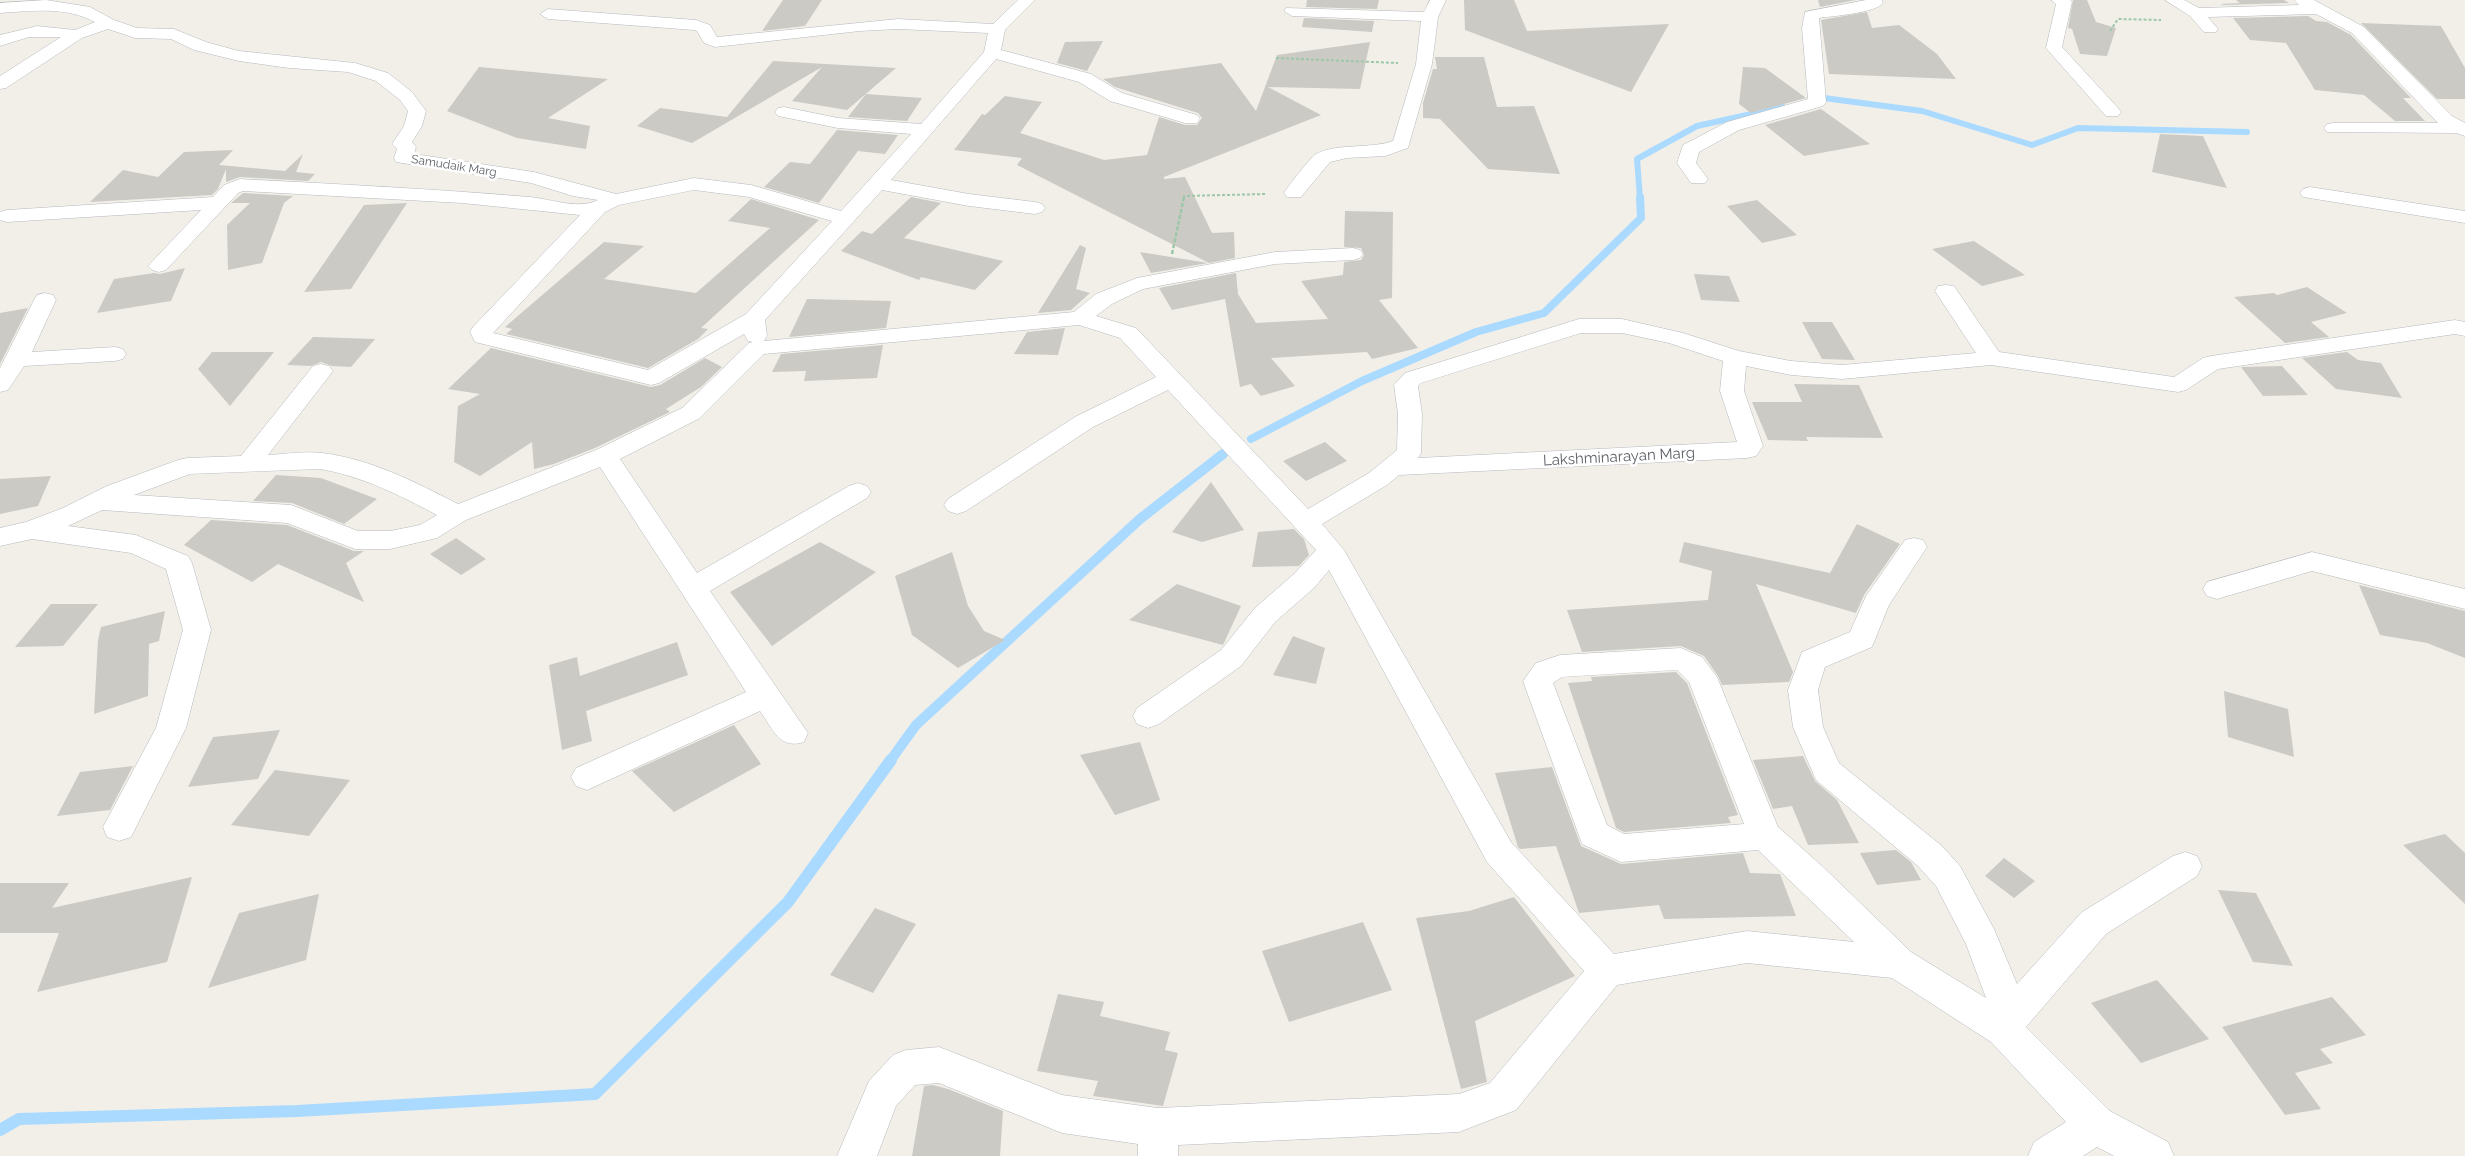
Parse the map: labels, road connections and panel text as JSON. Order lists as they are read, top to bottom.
{
  "streets": {
    "street": ["Samudaik Marg", "Lakshminarayan Marg"]
  }
}
